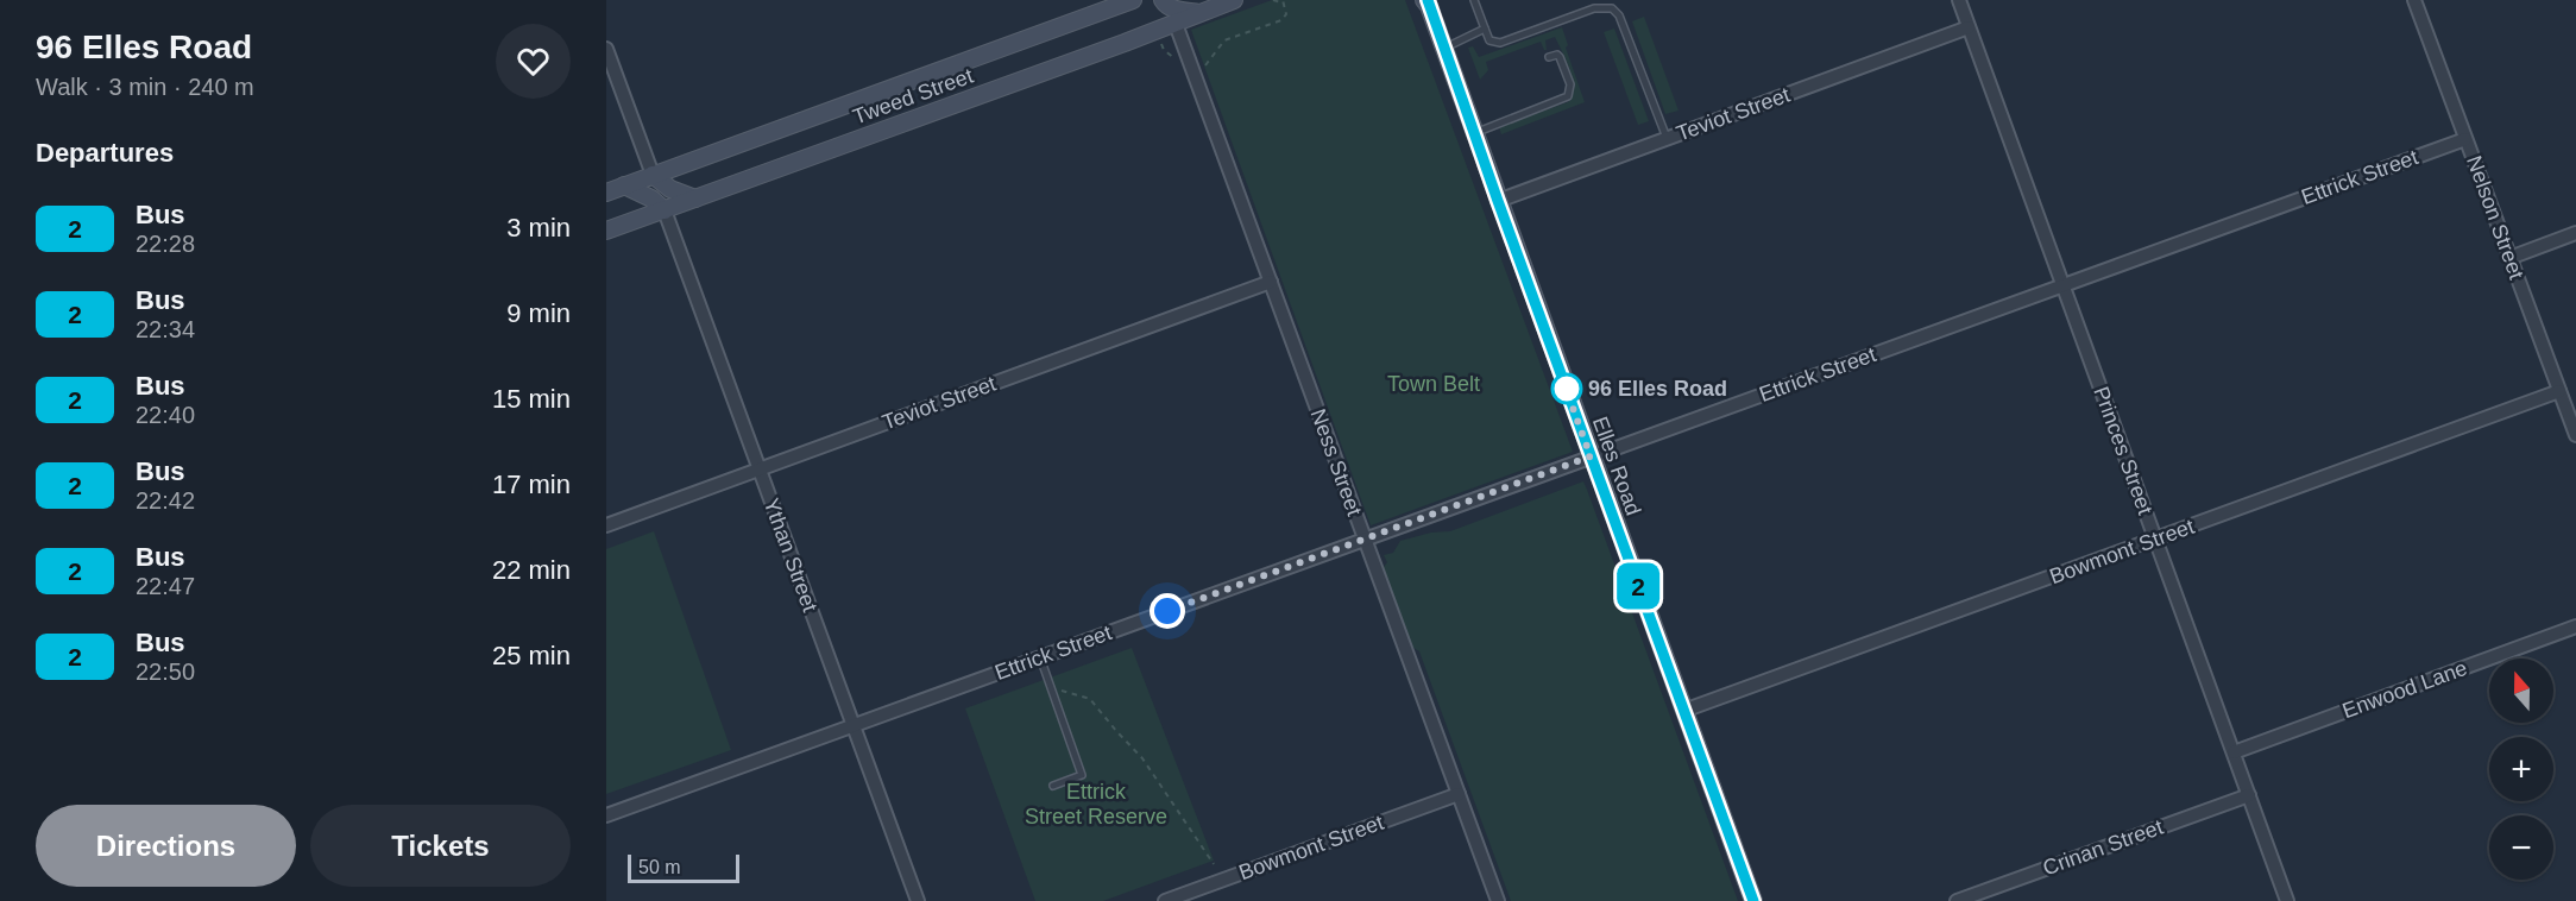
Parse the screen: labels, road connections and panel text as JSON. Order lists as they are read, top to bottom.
{
  "streets": {
    "main road": ["Tweed Street", "Elles Road"],
    "street": [
      "Teviot Street",
      "Ettrick Street",
      "Nelson Street",
      "Princes Street",
      "Ness Street",
      "Bowmont Street",
      "Ythan Street",
      "Enwood Lane",
      "Crinan Street"
    ]
  },
  "crossings": [
    ["Tweed Street", "Ness Street"],
    ["Tweed Street", "Ythan Street"],
    ["Teviot Street", "Princes Street"],
    ["Teviot Street", "Ness Street"],
    ["Teviot Street", "Elles Road"],
    ["Teviot Street", "Ythan Street"],
    ["Ettrick Street", "Nelson Street"],
    ["Ettrick Street", "Princes Street"],
    ["Ettrick Street", "Ness Street"],
    ["Ettrick Street", "Elles Road"],
    ["Ettrick Street", "Ythan Street"],
    ["Nelson Street", "Bowmont Street"],
    ["Princes Street", "Bowmont Street"],
    ["Princes Street", "Enwood Lane"],
    ["Princes Street", "Crinan Street"],
    ["Ness Street", "Bowmont Street"],
    ["Elles Road", "Bowmont Street"]
  ],
  "parks": ["Town Belt", "Ettrick Street Reserve"],
  "places": ["96 Elles Road"],
  "lines": ["bus line 2"],
  "scale_bar": "50 m",
  "north": "top",
  "page": {
    "heading": [
      ["96 Elles Road", "Walk · 3 min · 240 m"],
      "Departures"
    ],
    "on_map": "2",
    "list": [
      {
        "mark": "2",
        "name": "Bus",
        "note": "22:28",
        "value": "3 min"
      },
      {
        "mark": "2",
        "name": "Bus",
        "note": "22:34",
        "value": "9 min"
      },
      {
        "mark": "2",
        "name": "Bus",
        "note": "22:40",
        "value": "15 min"
      },
      {
        "mark": "2",
        "name": "Bus",
        "note": "22:42",
        "value": "17 min"
      },
      {
        "mark": "2",
        "name": "Bus",
        "note": "22:47",
        "value": "22 min"
      },
      {
        "mark": "2",
        "name": "Bus",
        "note": "22:50",
        "value": "25 min"
      }
    ],
    "map_buttons": ["+", "−"],
    "buttons": ["Directions", "Tickets"],
    "scale": "50 m"
  }
}
